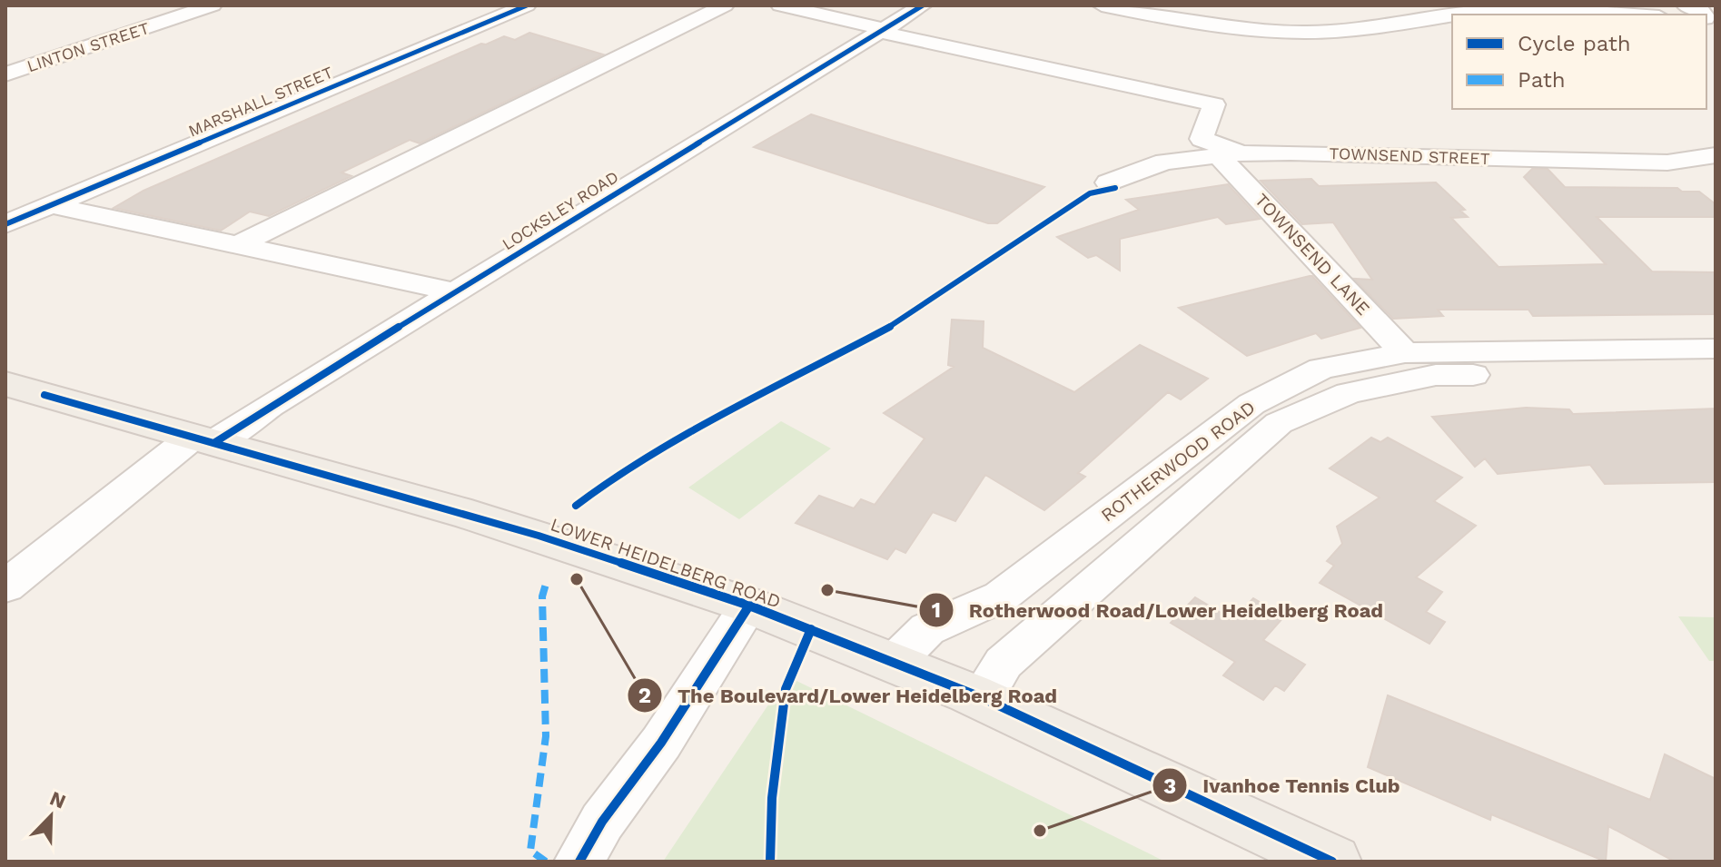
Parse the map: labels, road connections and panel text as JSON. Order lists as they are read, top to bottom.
{
  "streets": {
    "main road": ["LOWER HEIDELBERG ROAD"],
    "street": [
      "LINTON STREET",
      "MARSHALL STREET",
      "TOWNSEND STREET",
      "LOCKSLEY ROAD",
      "TOWNSEND LANE",
      "ROTHERWOOD ROAD"
    ]
  },
  "crossings": [
    ["TOWNSEND STREET", "TOWNSEND LANE"],
    ["LOCKSLEY ROAD", "LOWER HEIDELBERG ROAD"],
    ["TOWNSEND LANE", "ROTHERWOOD ROAD"],
    ["ROTHERWOOD ROAD", "LOWER HEIDELBERG ROAD"]
  ],
  "places": ["The Boulevard/Lower Heidelberg Road", "Rotherwood Road/Lower Heidelberg Road", "Ivanhoe Tennis Club"],
  "legend": ["Cycle path", "Path"],
  "north": "top right"
}
